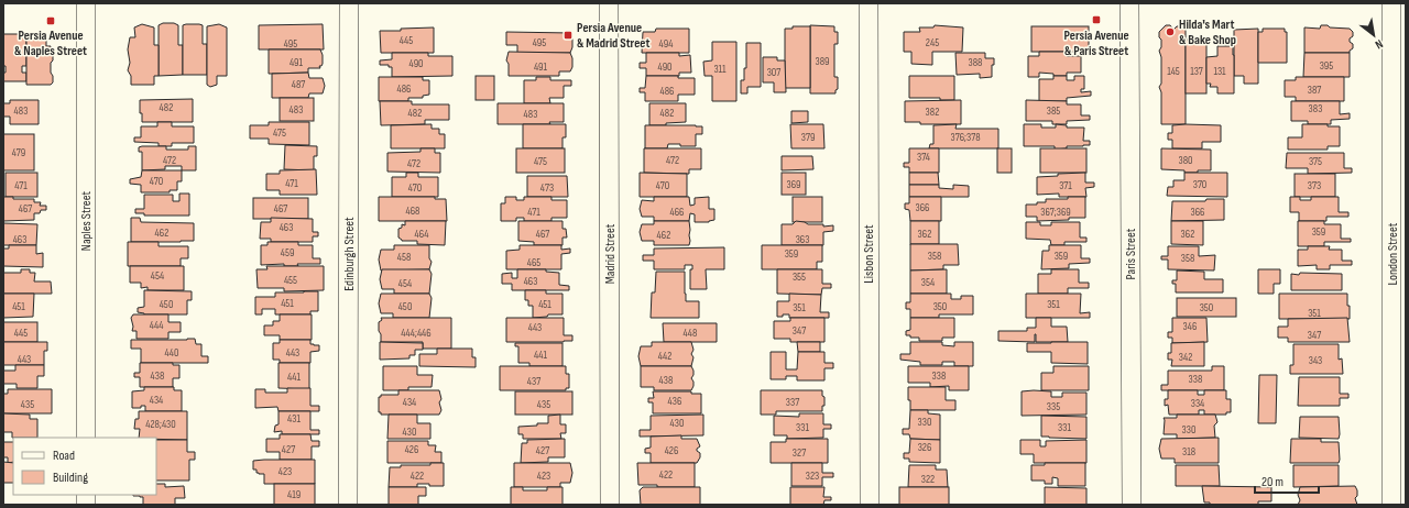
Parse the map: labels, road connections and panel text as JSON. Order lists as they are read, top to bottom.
{
  "streets": {
    "street": [
      "Naples Street",
      "Edinburgh Street",
      "Madrid Street",
      "Lisbon Street",
      "Paris Street",
      "London Street"
    ]
  },
  "places": {
    "transit": ["Persia Avenue & Paris Street", "Persia Avenue & Naples Street", "Persia Avenue & Madrid Street"],
    "other": ["Hilda's Mart & Bake Shop"]
  },
  "house_numbers": [
    "445",
    "495",
    "245",
    "495",
    "494",
    "389",
    "491",
    "388",
    "490",
    "395",
    "491",
    "490",
    "311",
    "145",
    "137",
    "131",
    "307",
    "487",
    "486",
    "387",
    "486",
    "482",
    "383",
    "483",
    "483",
    "385",
    "382",
    "482",
    "482",
    "483",
    "475",
    "379",
    "376;378",
    "479",
    "374",
    "472",
    "472",
    "380",
    "475",
    "375",
    "472",
    "470",
    "471",
    "369",
    "370",
    "471",
    "470",
    "371",
    "373",
    "470",
    "473",
    "366",
    "467",
    "467",
    "468",
    "471",
    "466",
    "367;369",
    "366",
    "463",
    "359",
    "462",
    "464",
    "467",
    "362",
    "362",
    "462",
    "463",
    "363",
    "459",
    "359",
    "358",
    "359",
    "458",
    "358",
    "465",
    "454",
    "355",
    "455",
    "463",
    "354",
    "454",
    "451",
    "450",
    "451",
    "351",
    "451",
    "450",
    "350",
    "351",
    "350",
    "351",
    "444",
    "346",
    "443",
    "347",
    "445",
    "444;446",
    "448",
    "347",
    "440",
    "443",
    "441",
    "442",
    "342",
    "443",
    "343",
    "438",
    "338",
    "441",
    "338",
    "438",
    "437",
    "434",
    "436",
    "434",
    "337",
    "334",
    "435",
    "435",
    "335",
    "431",
    "330",
    "430",
    "428;430",
    "331",
    "331",
    "330",
    "430",
    "326",
    "427",
    "426",
    "427",
    "426",
    "318",
    "327",
    "423",
    "422",
    "422",
    "423",
    "323",
    "322",
    "419"
  ],
  "legend": ["Road", "Building"],
  "scale_bar": "20 m",
  "north": "bottom right"
}
